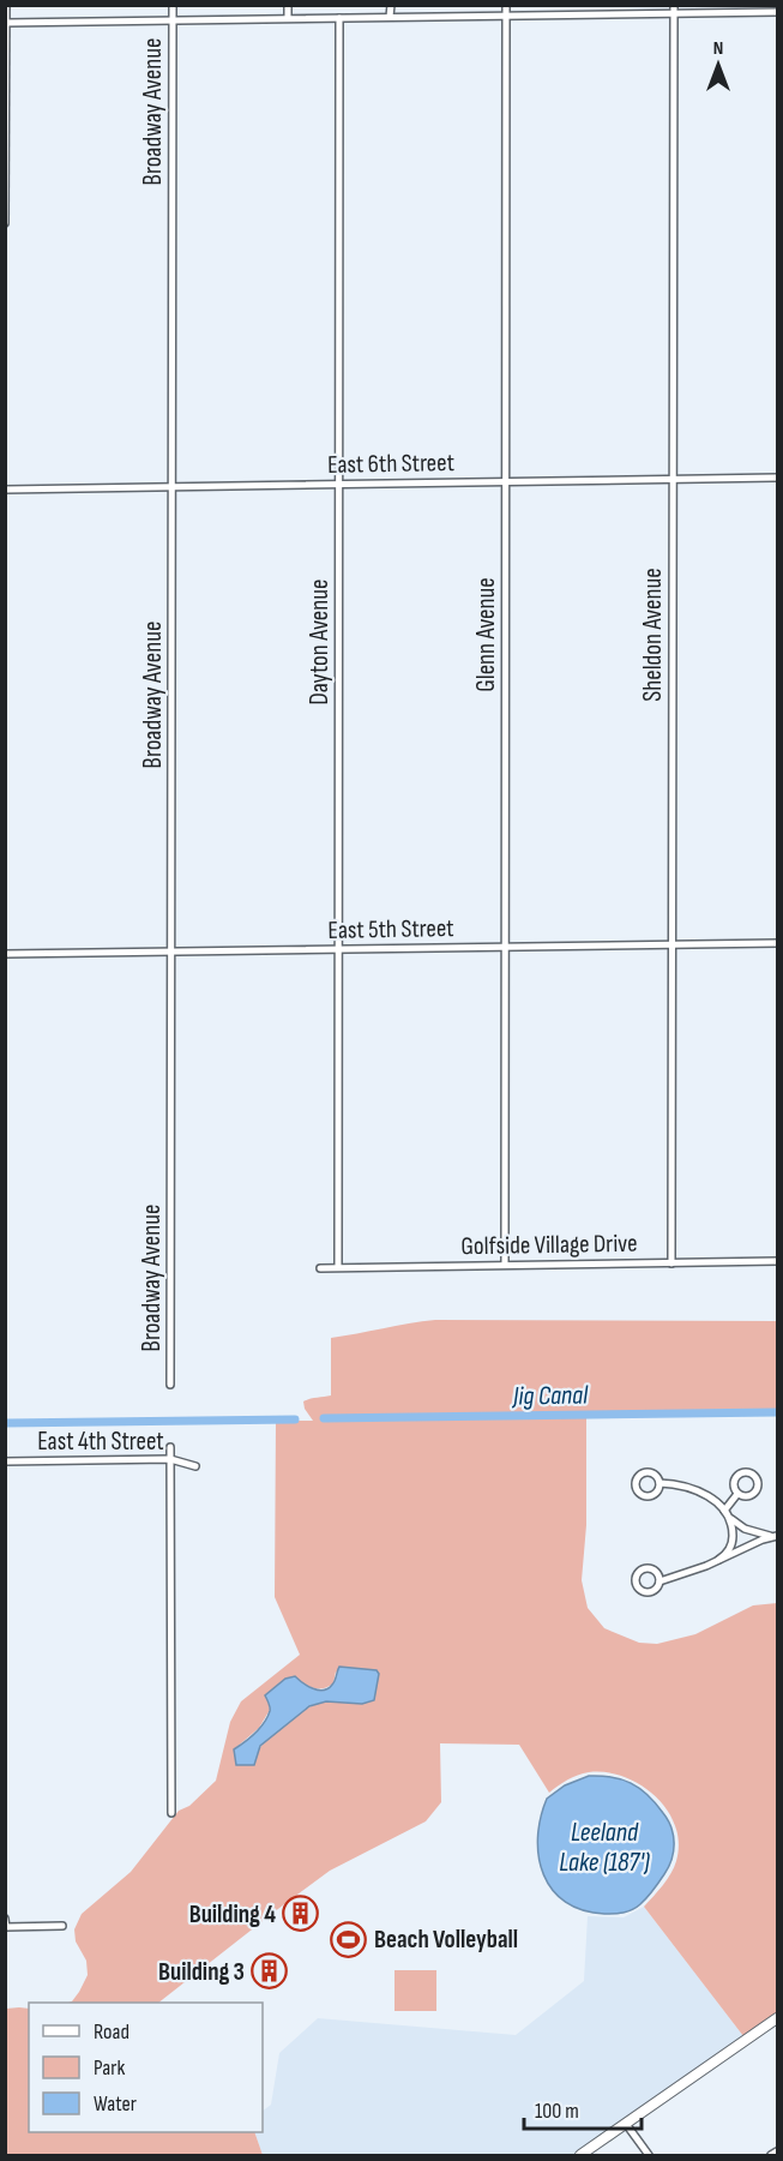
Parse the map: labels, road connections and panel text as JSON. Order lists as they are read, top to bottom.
{
  "streets": {
    "street": [
      "Broadway Avenue",
      "East 6th Street",
      "Glenn Avenue",
      "Sheldon Avenue",
      "Dayton Avenue",
      "East 5th Street",
      "Golfside Village Drive",
      "East 4th Street"
    ]
  },
  "crossings": [
    ["Broadway Avenue", "East 6th Street"],
    ["Broadway Avenue", "East 5th Street"],
    ["East 6th Street", "Glenn Avenue"],
    ["East 6th Street", "Sheldon Avenue"],
    ["East 6th Street", "Dayton Avenue"],
    ["Glenn Avenue", "East 5th Street"],
    ["Glenn Avenue", "Golfside Village Drive"],
    ["Sheldon Avenue", "East 5th Street"],
    ["Sheldon Avenue", "Golfside Village Drive"],
    ["Dayton Avenue", "East 5th Street"],
    ["Dayton Avenue", "Golfside Village Drive"]
  ],
  "water": ["Jig Canal", "Leeland Lake (187')"],
  "places": {
    "building": ["Building 4", "Building 3"],
    "sports": ["Beach Volleyball"]
  },
  "legend": ["Road", "Park", "Water"],
  "scale_bar": "100 m",
  "north": "top"
}
